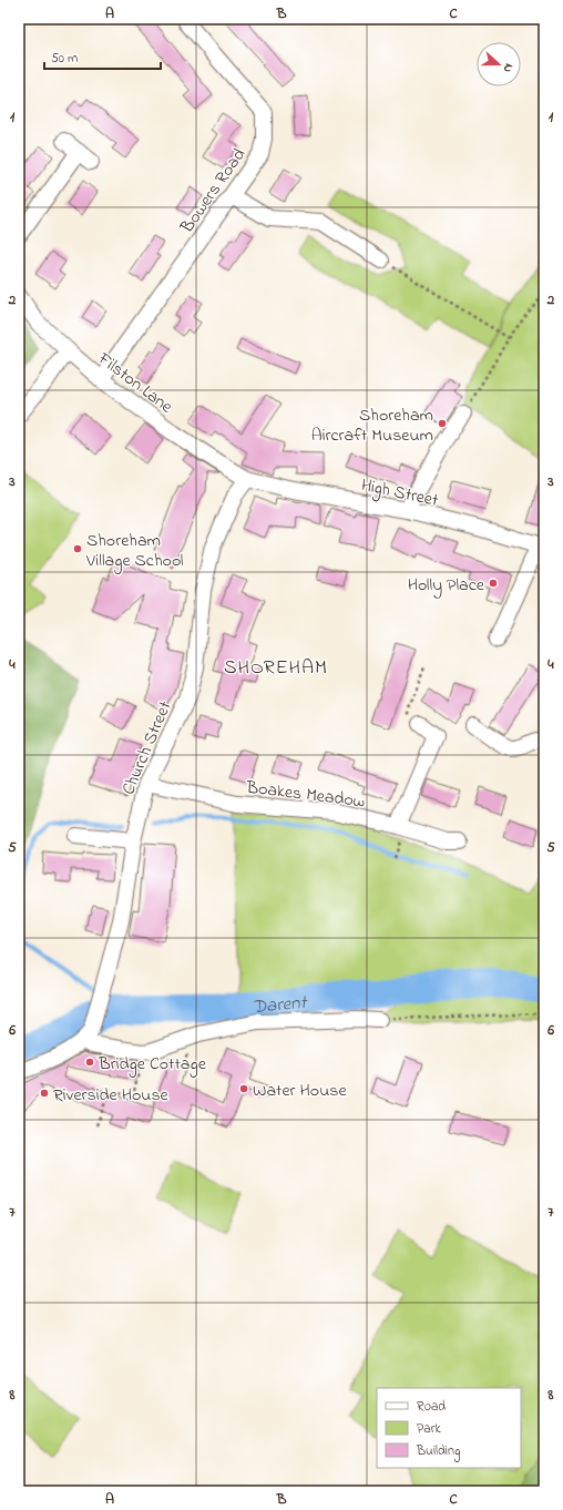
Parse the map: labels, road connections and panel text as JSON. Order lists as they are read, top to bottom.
{
  "streets": {
    "street": [
      "Bowers Road",
      "Filston Lane",
      "High Street",
      "Church Street",
      "Boakes Meadow"
    ]
  },
  "crossings": [
    ["Bowers Road", "Filston Lane"],
    ["Filston Lane", "High Street"],
    ["Filston Lane", "Church Street"],
    ["High Street", "Church Street"],
    ["Church Street", "Boakes Meadow"]
  ],
  "districts": ["SHOREHAM"],
  "water": ["Darent"],
  "places": [
    "Shoreham Aircraft Museum",
    "Shoreham Village School",
    "Holly Place",
    "Bridge Cottage",
    "Water House",
    "Riverside House"
  ],
  "legend": ["Road", "Park", "Building"],
  "scale_bar": "50 m",
  "north": "right",
  "grid": {
    "columns": ["A", "B", "C"],
    "rows": [
      "1",
      "2",
      "3",
      "4",
      "5",
      "6",
      "7",
      "8"
    ]
  }
}
